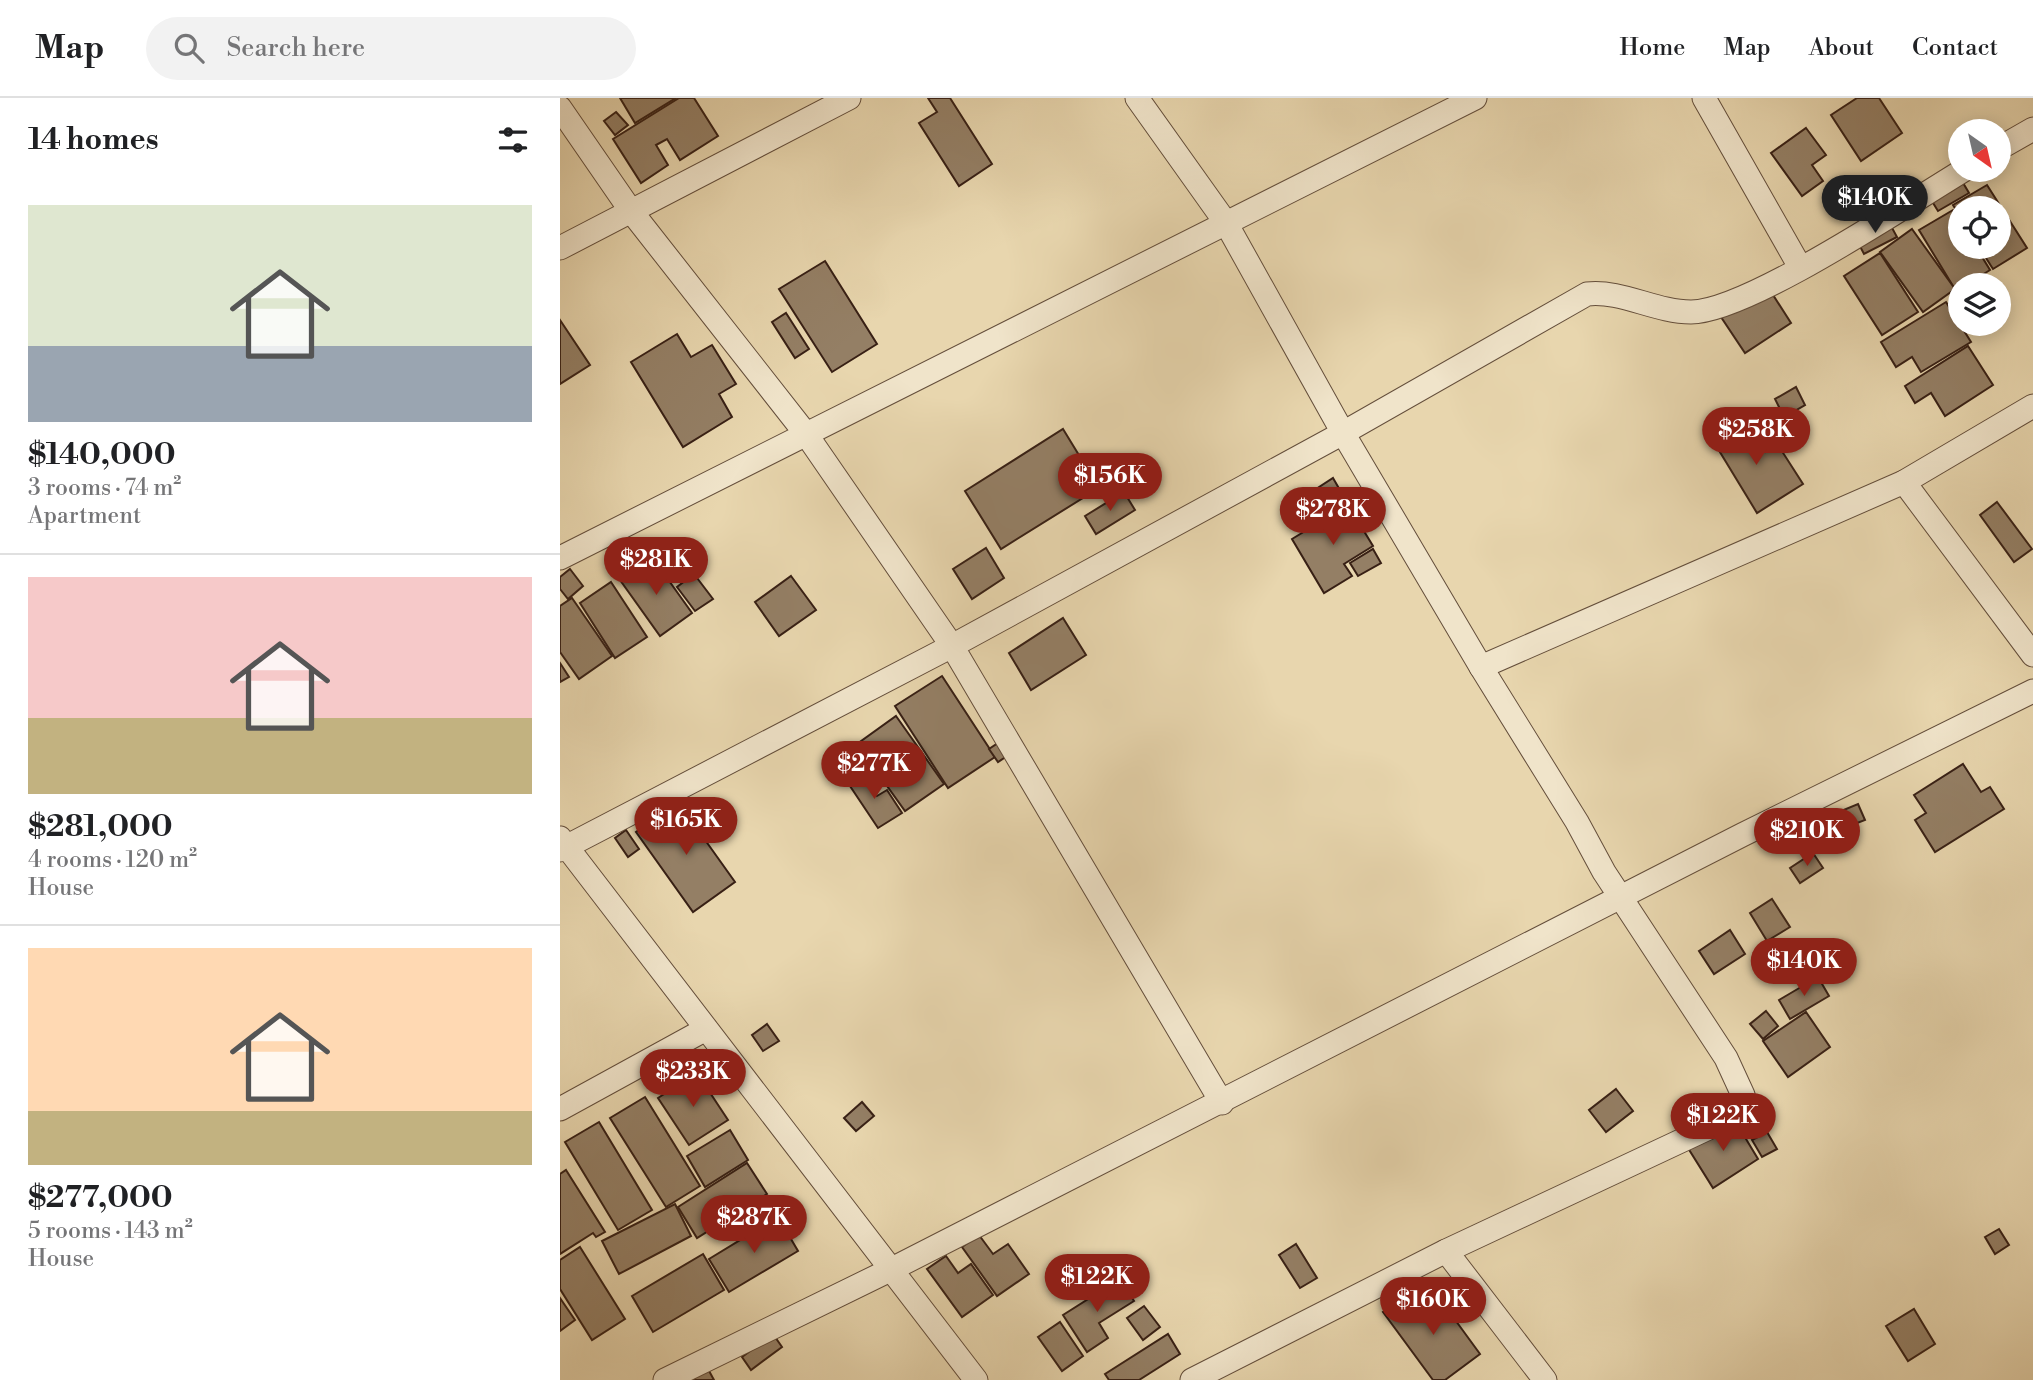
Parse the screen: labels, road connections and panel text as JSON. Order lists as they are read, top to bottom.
{
  "north": "bottom right",
  "page": {
    "header": "Map",
    "search": "Search here",
    "nav": [
      "Home",
      "Map",
      "About",
      "Contact"
    ],
    "heading": "14 homes",
    "price": [
      "$140K",
      "$258K",
      "$156K",
      "$278K",
      "$281K",
      "$277K",
      "$165K",
      "$210K",
      "$140K",
      "$233K",
      "$122K",
      "$287K",
      "$122K",
      "$160K"
    ],
    "list": [
      {
        "name": "$140,000",
        "note": "3 rooms · 74 m² · Apartment"
      },
      {
        "name": "$281,000",
        "note": "4 rooms · 120 m² · House"
      },
      {
        "name": "$277,000",
        "note": "5 rooms · 143 m² · House"
      }
    ]
  }
}
